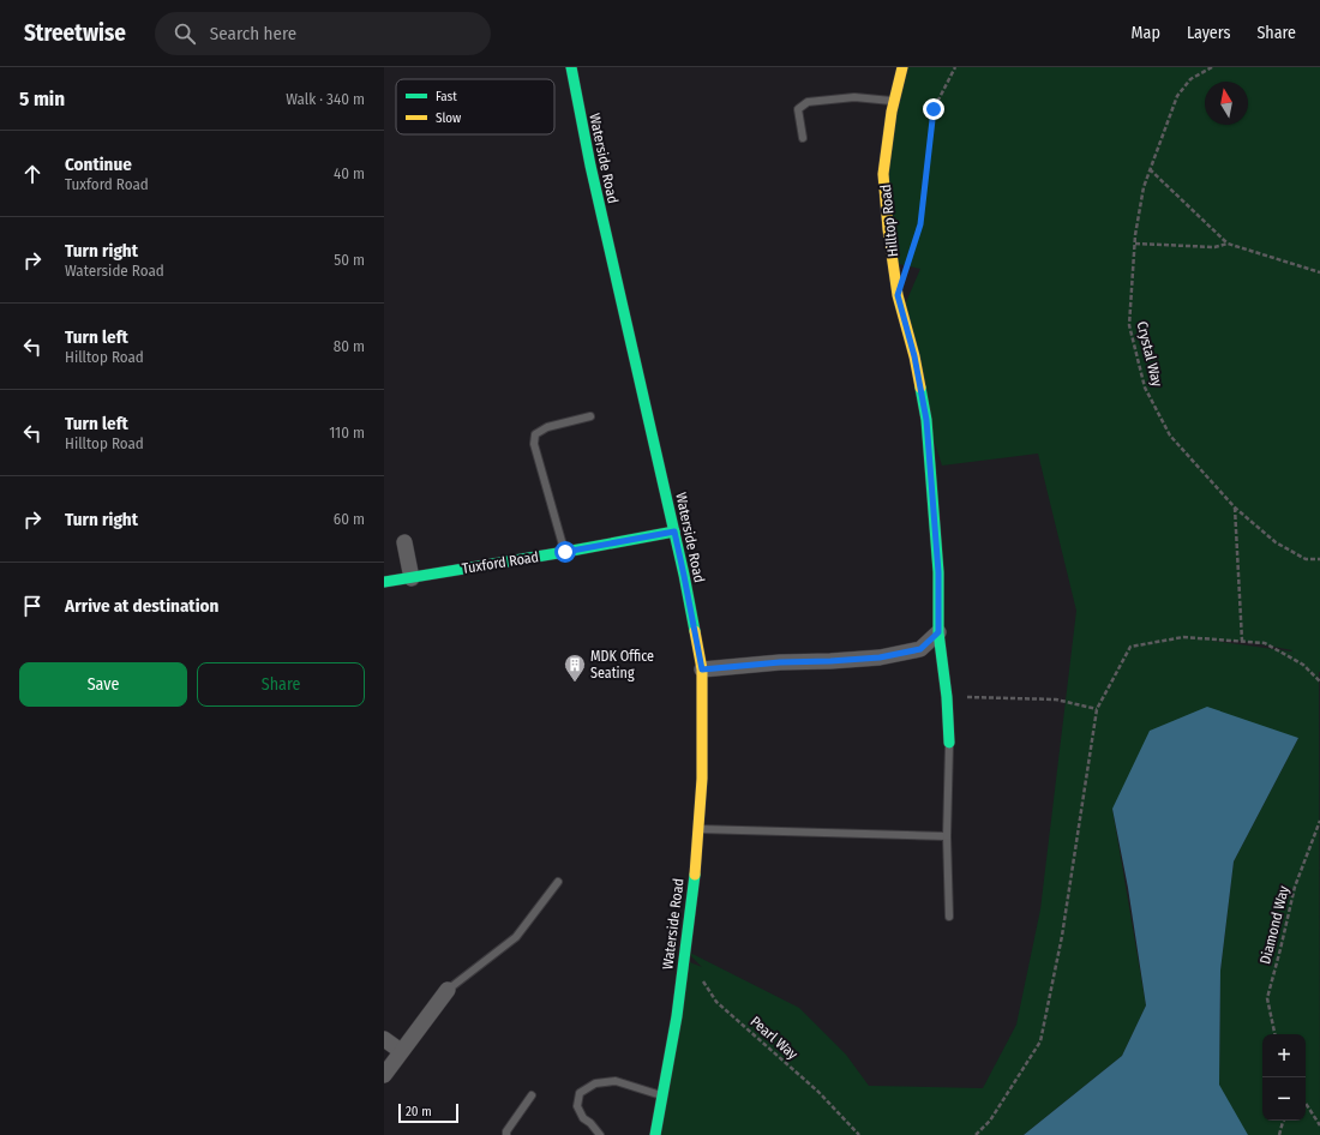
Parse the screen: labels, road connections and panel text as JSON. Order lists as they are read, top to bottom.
{
  "streets": {
    "street": ["Waterside Road", "Hilltop Road", "Tuxford Road"],
    "path": ["Crystal Way", "Diamond Way", "Pearl Way"]
  },
  "crossings": [
    ["Waterside Road", "Tuxford Road"]
  ],
  "places": {
    "building": ["MDK Office Seating"]
  },
  "legend": ["Fast", "Slow"],
  "scale_bar": "20 m",
  "north": "top",
  "page": {
    "header": "Streetwise",
    "search": "Search here",
    "nav": ["Map", "Layers", "Share"],
    "heading": ["5 min", "Walk · 340 m"],
    "list": [
      ["Continue", "Tuxford Road", "40 m"],
      ["Turn right", "Waterside Road", "50 m"],
      ["Turn left", "Hilltop Road", "80 m"],
      ["Turn left", "Hilltop Road", "110 m"],
      ["Turn right", "60 m"],
      "Arrive at destination"
    ],
    "buttons": ["Save", "Share"],
    "map_buttons": ["+", "−"],
    "scale": "20 m"
  }
}
